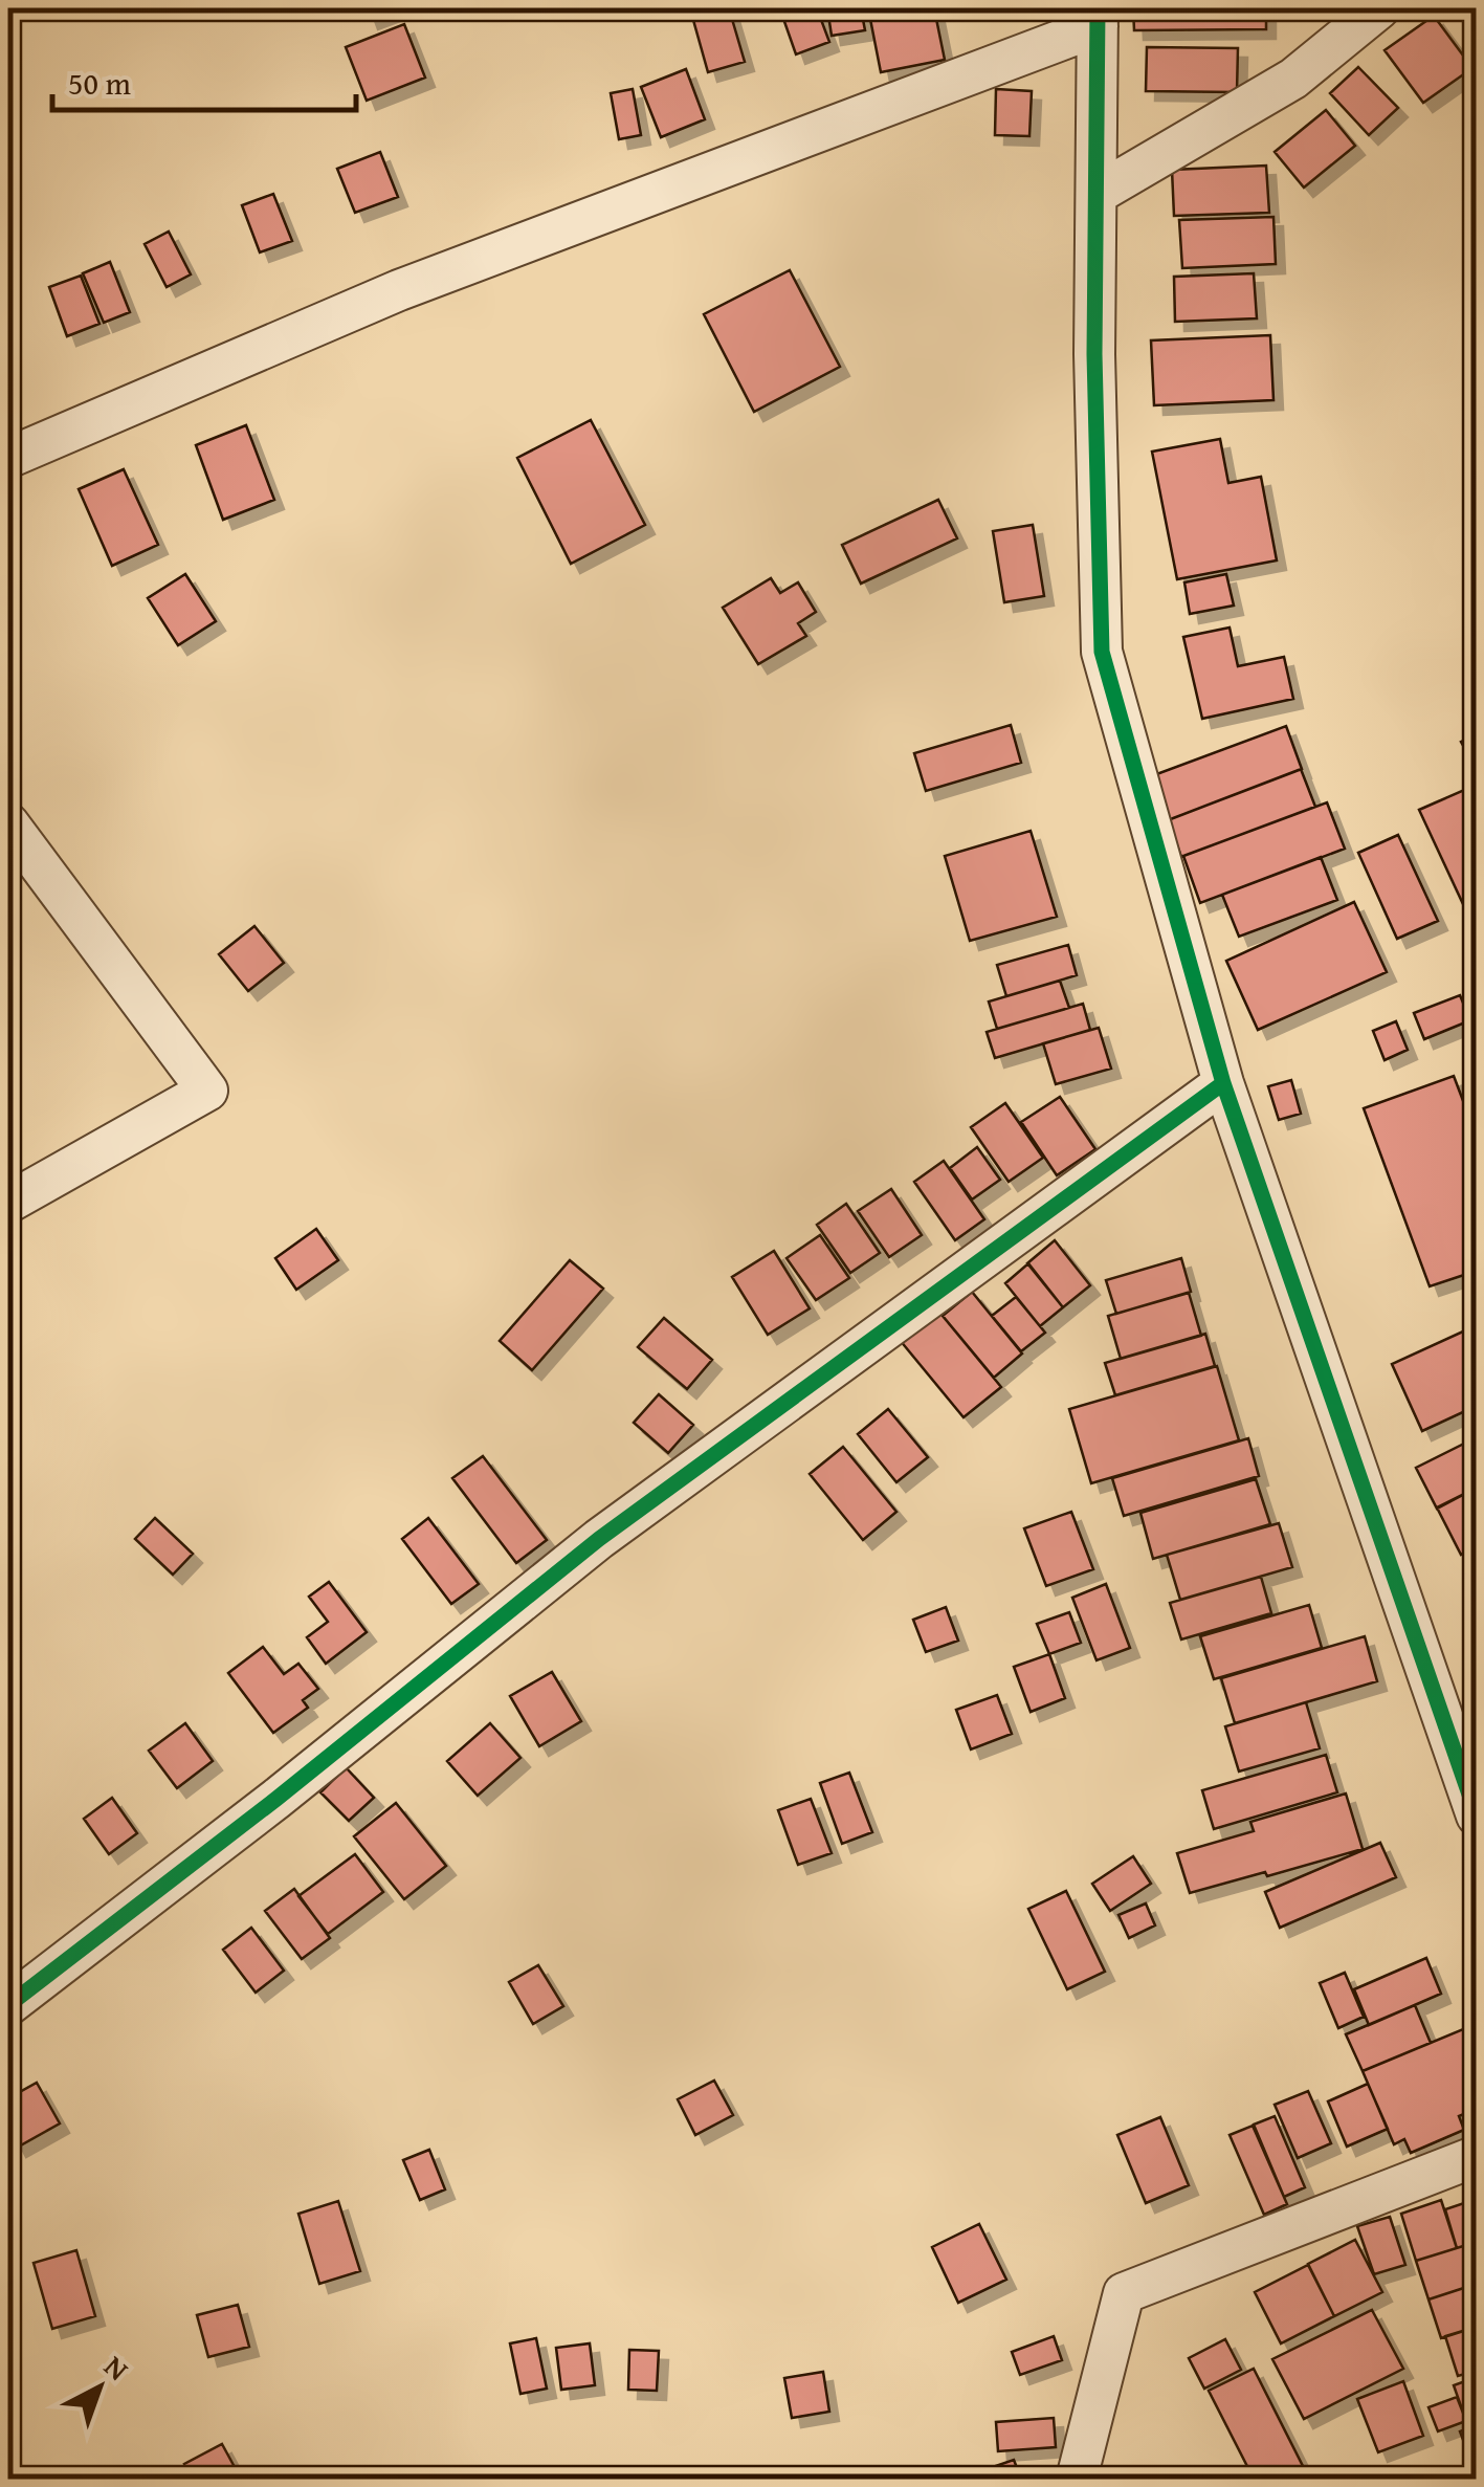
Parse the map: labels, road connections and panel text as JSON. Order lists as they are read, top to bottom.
{
  "scale_bar": "50 m",
  "north": "top right"
}
